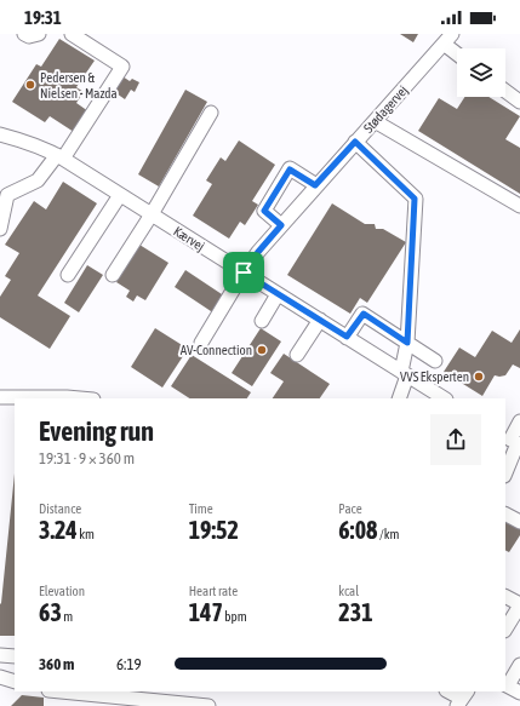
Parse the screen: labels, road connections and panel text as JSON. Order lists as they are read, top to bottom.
{
  "streets": {
    "street": ["Stødagervej", "Kærvej"]
  },
  "crossings": [
    ["Stødagervej", "Kærvej"]
  ],
  "places": ["Pedersen & Nielsen - Mazda", "AV-Connection", "VVS Eksperten"],
  "page": {
    "status": "19:31",
    "heading": ["Evening run", "19:31 · 9 × 360 m"],
    "stats": [
      ["Distance", "3.24 km"],
      ["Time", "19:52"],
      ["Pace", "6:08 /km"],
      ["Elevation", "63 m"],
      ["Heart rate", "147 bpm"],
      ["kcal", "231"]
    ],
    "list": [
      {
        "name": "360 m",
        "note": "6:19"
      }
    ]
  }
}
